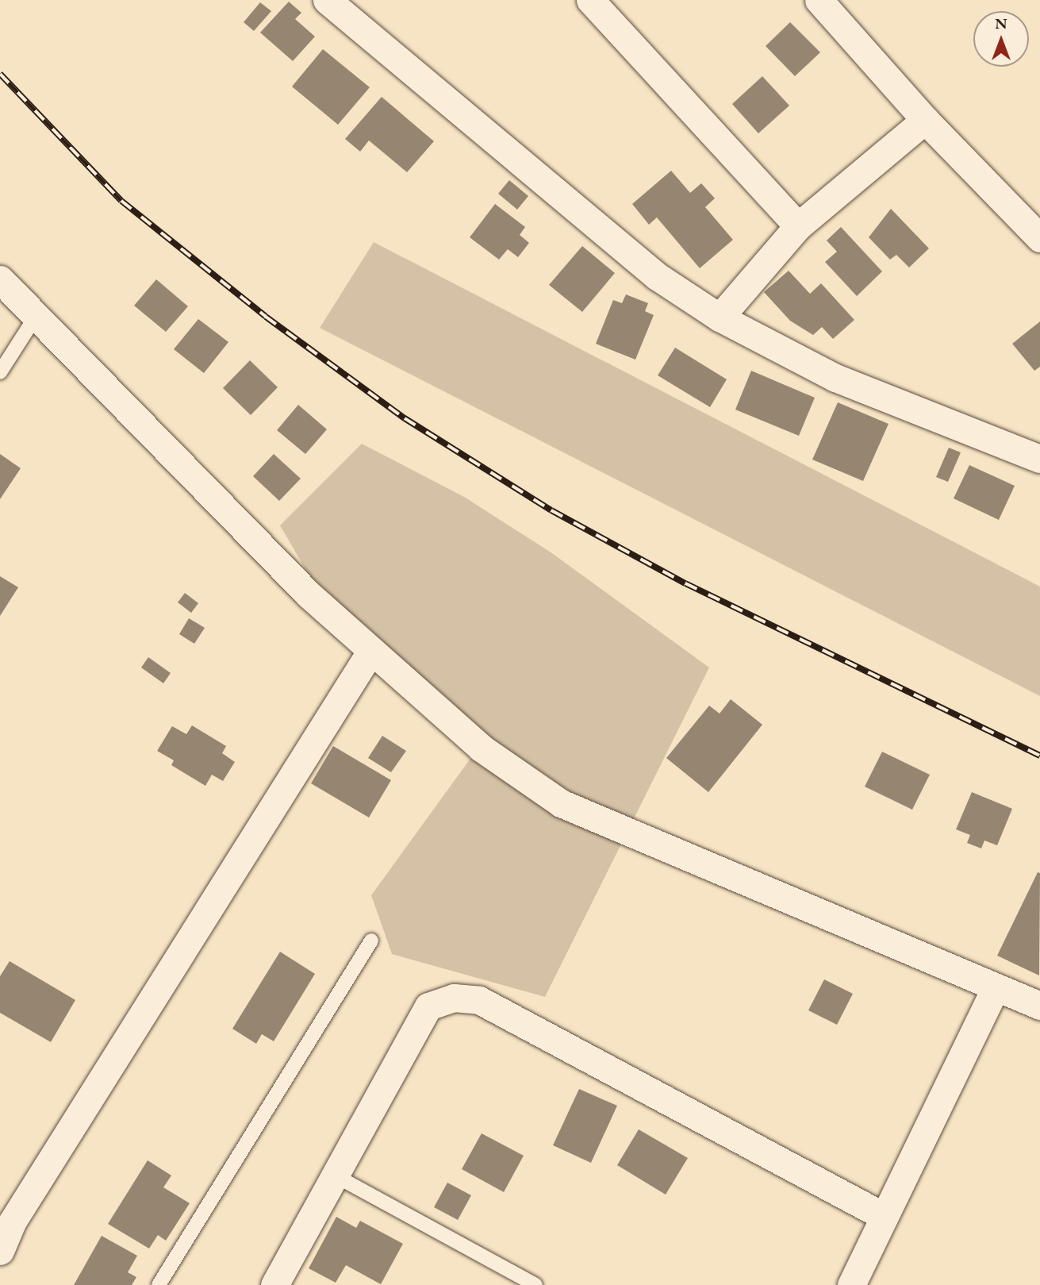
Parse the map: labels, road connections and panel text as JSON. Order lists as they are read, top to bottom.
{
  "north": "top"
}
